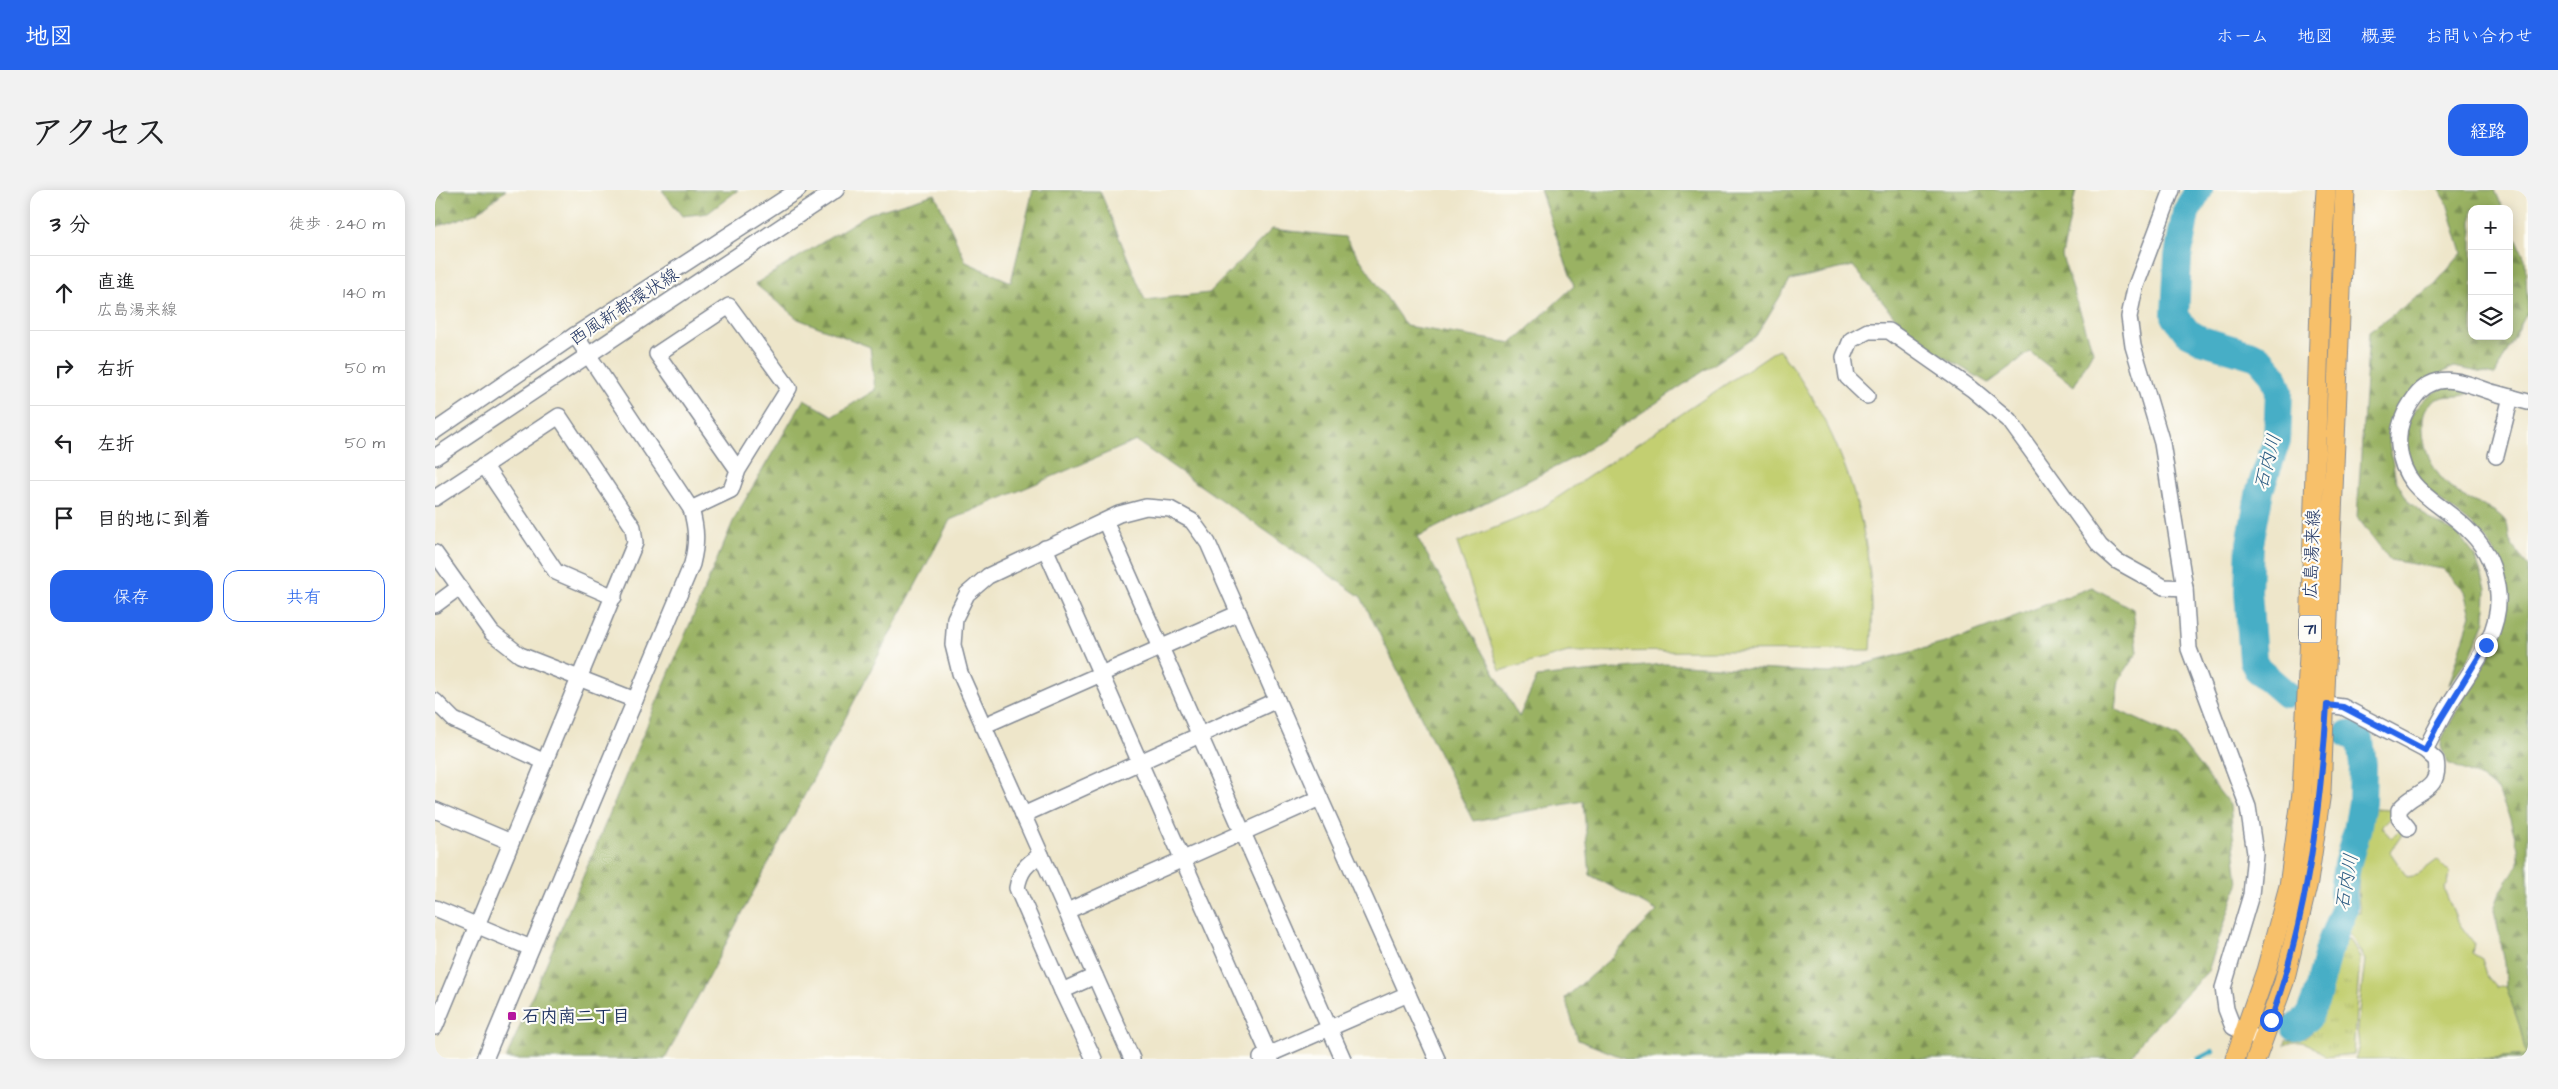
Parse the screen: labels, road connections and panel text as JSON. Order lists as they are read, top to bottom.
{
  "streets": {
    "main road": ["広島湯来線", "71"],
    "street": ["西風新都環状線"]
  },
  "water": ["石内川"],
  "places": {
    "transit": ["石内南二丁目"]
  },
  "page": {
    "header": "地図",
    "nav": [
      "ホーム",
      "地図",
      "概要",
      "お問い合わせ"
    ],
    "title": "アクセス",
    "buttons": [
      "経路",
      ["保存", "共有"]
    ],
    "heading": ["3 分", "徒歩 · 240 m"],
    "map_buttons": ["+", "−"],
    "list": [
      ["直進", "広島湯来線", "140 m"],
      ["右折", "50 m"],
      ["左折", "50 m"],
      "目的地に到着"
    ]
  }
}
